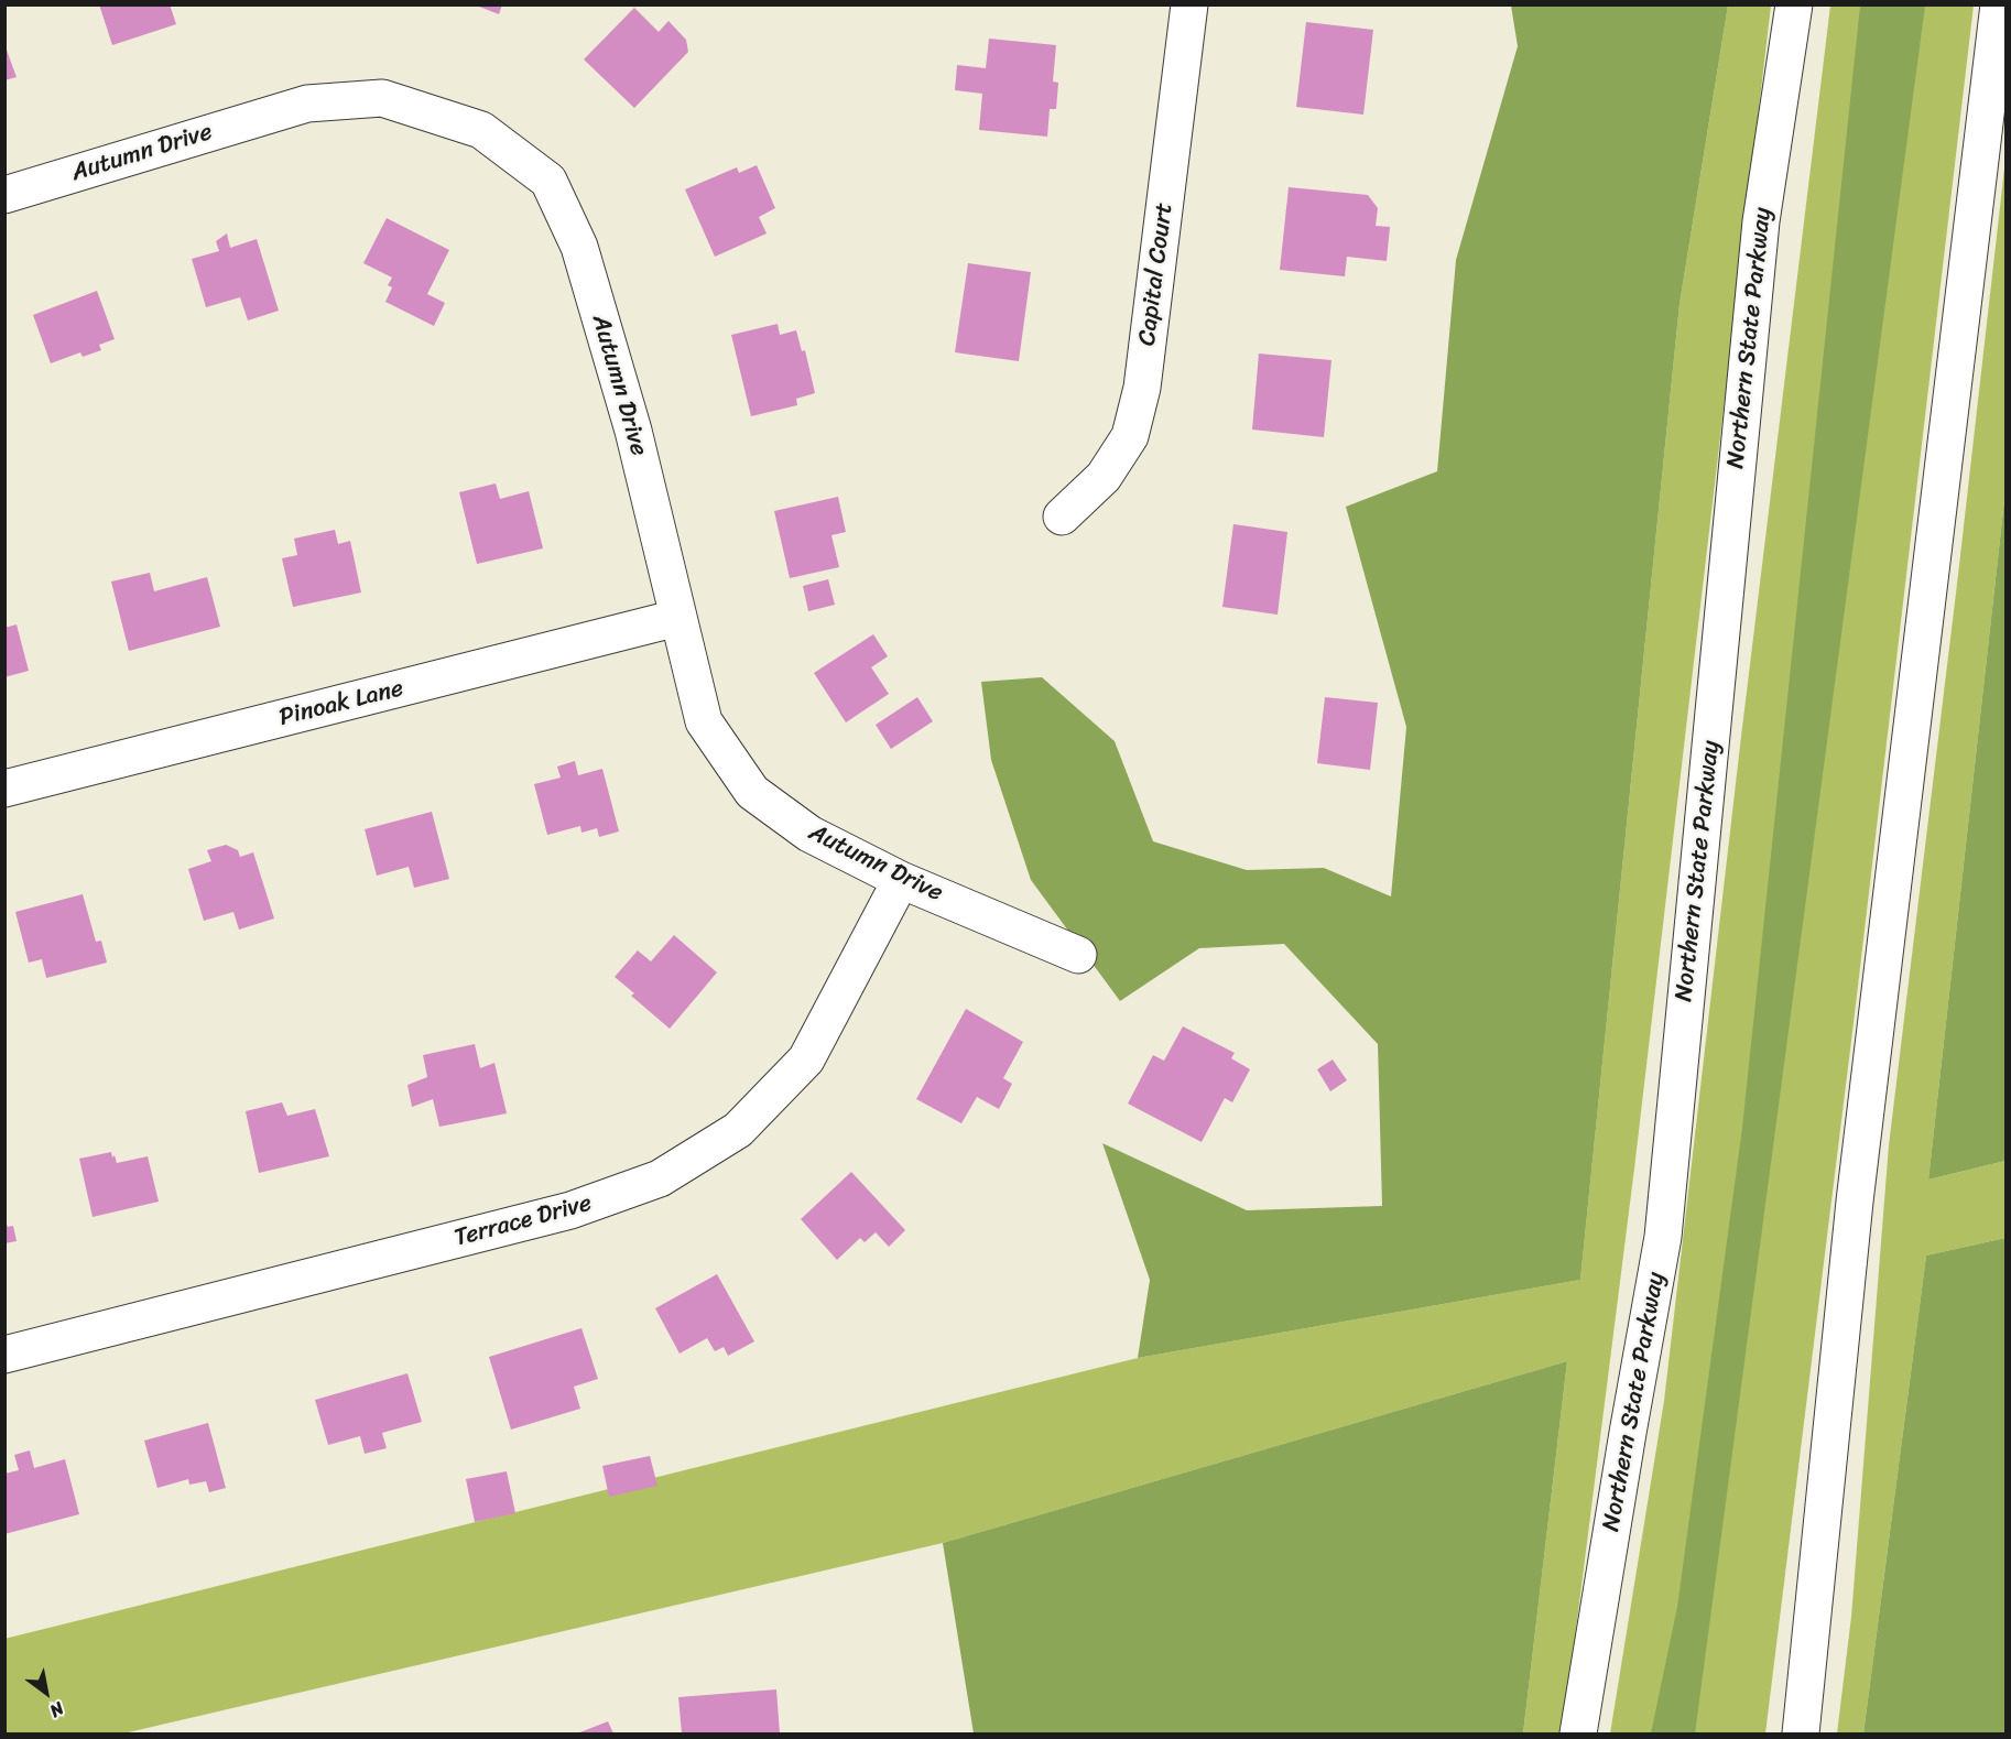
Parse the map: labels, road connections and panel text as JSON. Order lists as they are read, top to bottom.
{
  "streets": {
    "main road": [
      "Autumn Drive",
      "Capital Court",
      "Northern State Parkway",
      "Pinoak Lane",
      "Terrace Drive"
    ]
  },
  "crossings": [
    ["Autumn Drive", "Pinoak Lane"],
    ["Autumn Drive", "Terrace Drive"]
  ],
  "north": "bottom right"
}
